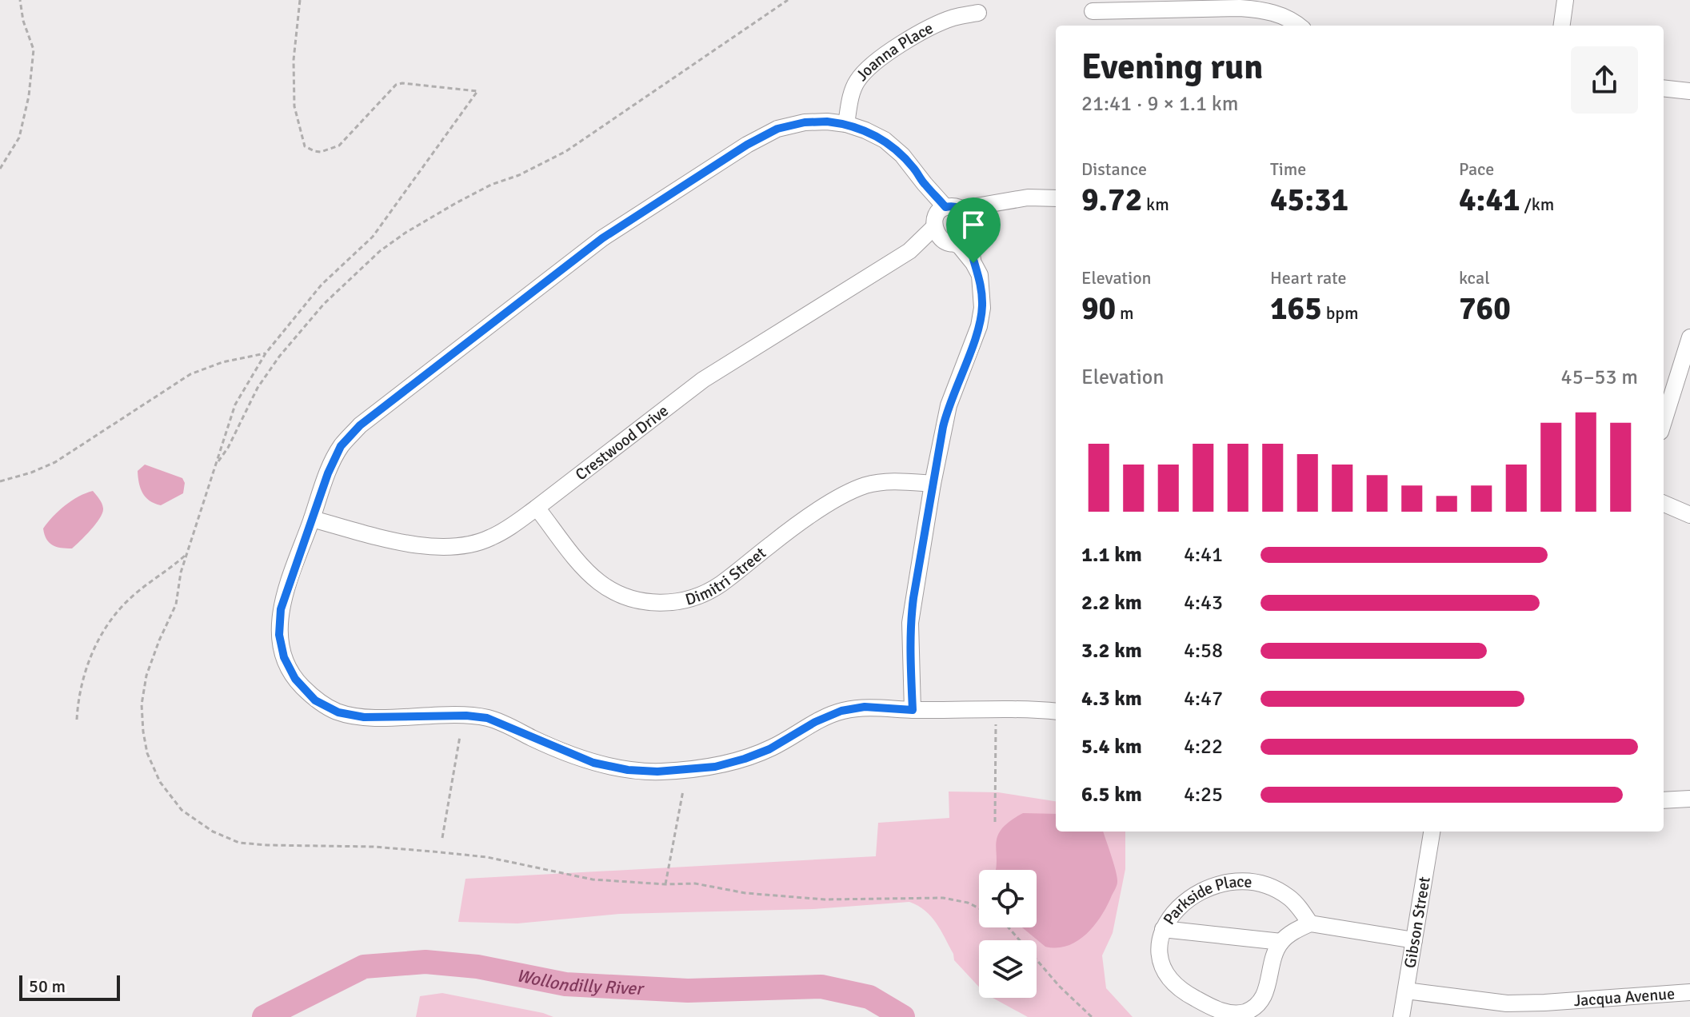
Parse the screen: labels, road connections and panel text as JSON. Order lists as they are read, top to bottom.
{
  "streets": {
    "street": [
      "Joanna Place",
      "Crestwood Drive",
      "Dimitri Street",
      "Parkside Place",
      "Gibson Street",
      "Jacqua Avenue"
    ]
  },
  "crossings": [
    ["Crestwood Drive", "Dimitri Street"],
    ["Gibson Street", "Jacqua Avenue"]
  ],
  "water": ["Wollondilly River"],
  "scale_bar": "50 m",
  "page": {
    "heading": ["Evening run", "21:41 · 9 × 1.1 km"],
    "stats": [
      ["Distance", "9.72 km"],
      ["Time", "45:31"],
      ["Pace", "4:41 /km"],
      ["Elevation", "90 m"],
      ["Heart rate", "165 bpm"],
      ["kcal", "760"]
    ],
    "chart": ["Elevation", "45–53 m"],
    "list": [
      {
        "name": "1.1 km",
        "note": "4:41"
      },
      {
        "name": "2.2 km",
        "note": "4:43"
      },
      {
        "name": "3.2 km",
        "note": "4:58"
      },
      {
        "name": "4.3 km",
        "note": "4:47"
      },
      {
        "name": "5.4 km",
        "note": "4:22"
      },
      {
        "name": "6.5 km",
        "note": "4:25"
      }
    ],
    "scale": "50 m"
  }
}
